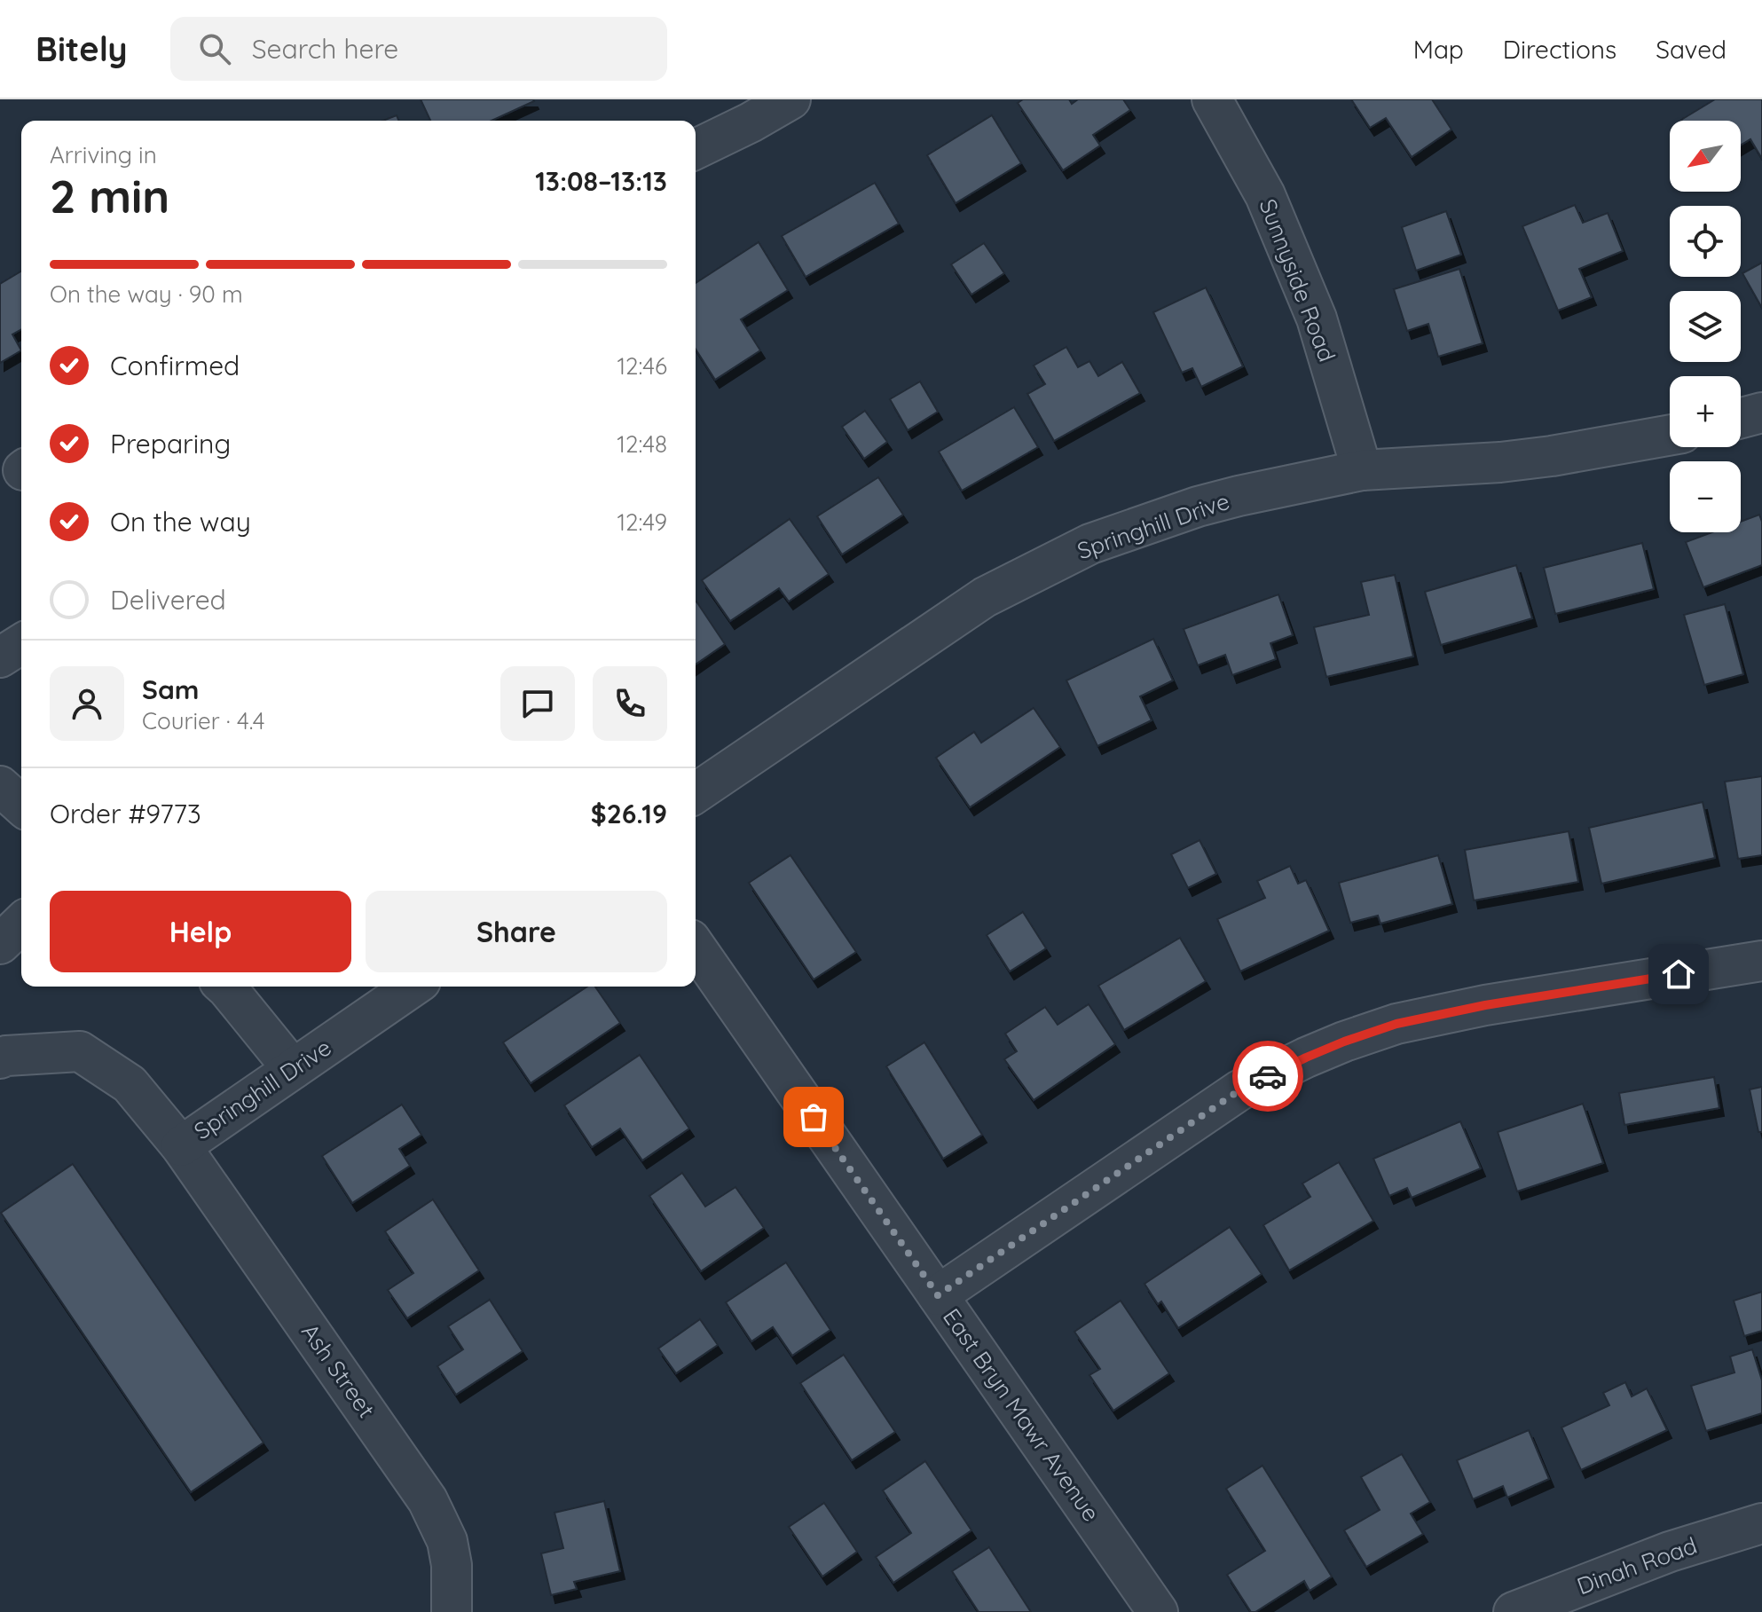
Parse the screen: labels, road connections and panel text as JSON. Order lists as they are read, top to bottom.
{
  "streets": {
    "street": [
      "Sunnyside Road",
      "Springhill Drive",
      "Ash Street",
      "East Bryn Mawr Avenue",
      "Dinah Road"
    ]
  },
  "crossings": [
    ["Sunnyside Road", "Springhill Drive"],
    ["Springhill Drive", "Ash Street"]
  ],
  "north": "bottom left",
  "page": {
    "header": "Bitely",
    "search": "Search here",
    "nav": ["Map", "Directions", "Saved"],
    "map_buttons": ["+", "−"],
    "heading": ["2 min", "Arriving in", "13:08–13:13"],
    "panel": [
      "Sam",
      "Courier · 4.4",
      "Order #9773",
      "$26.19"
    ],
    "bar": "On the way · 90 m",
    "list": [
      ["Confirmed", "12:46"],
      ["Preparing", "12:48"],
      ["On the way", "12:49"],
      "Delivered"
    ],
    "buttons": ["Help", "Share"]
  }
}
